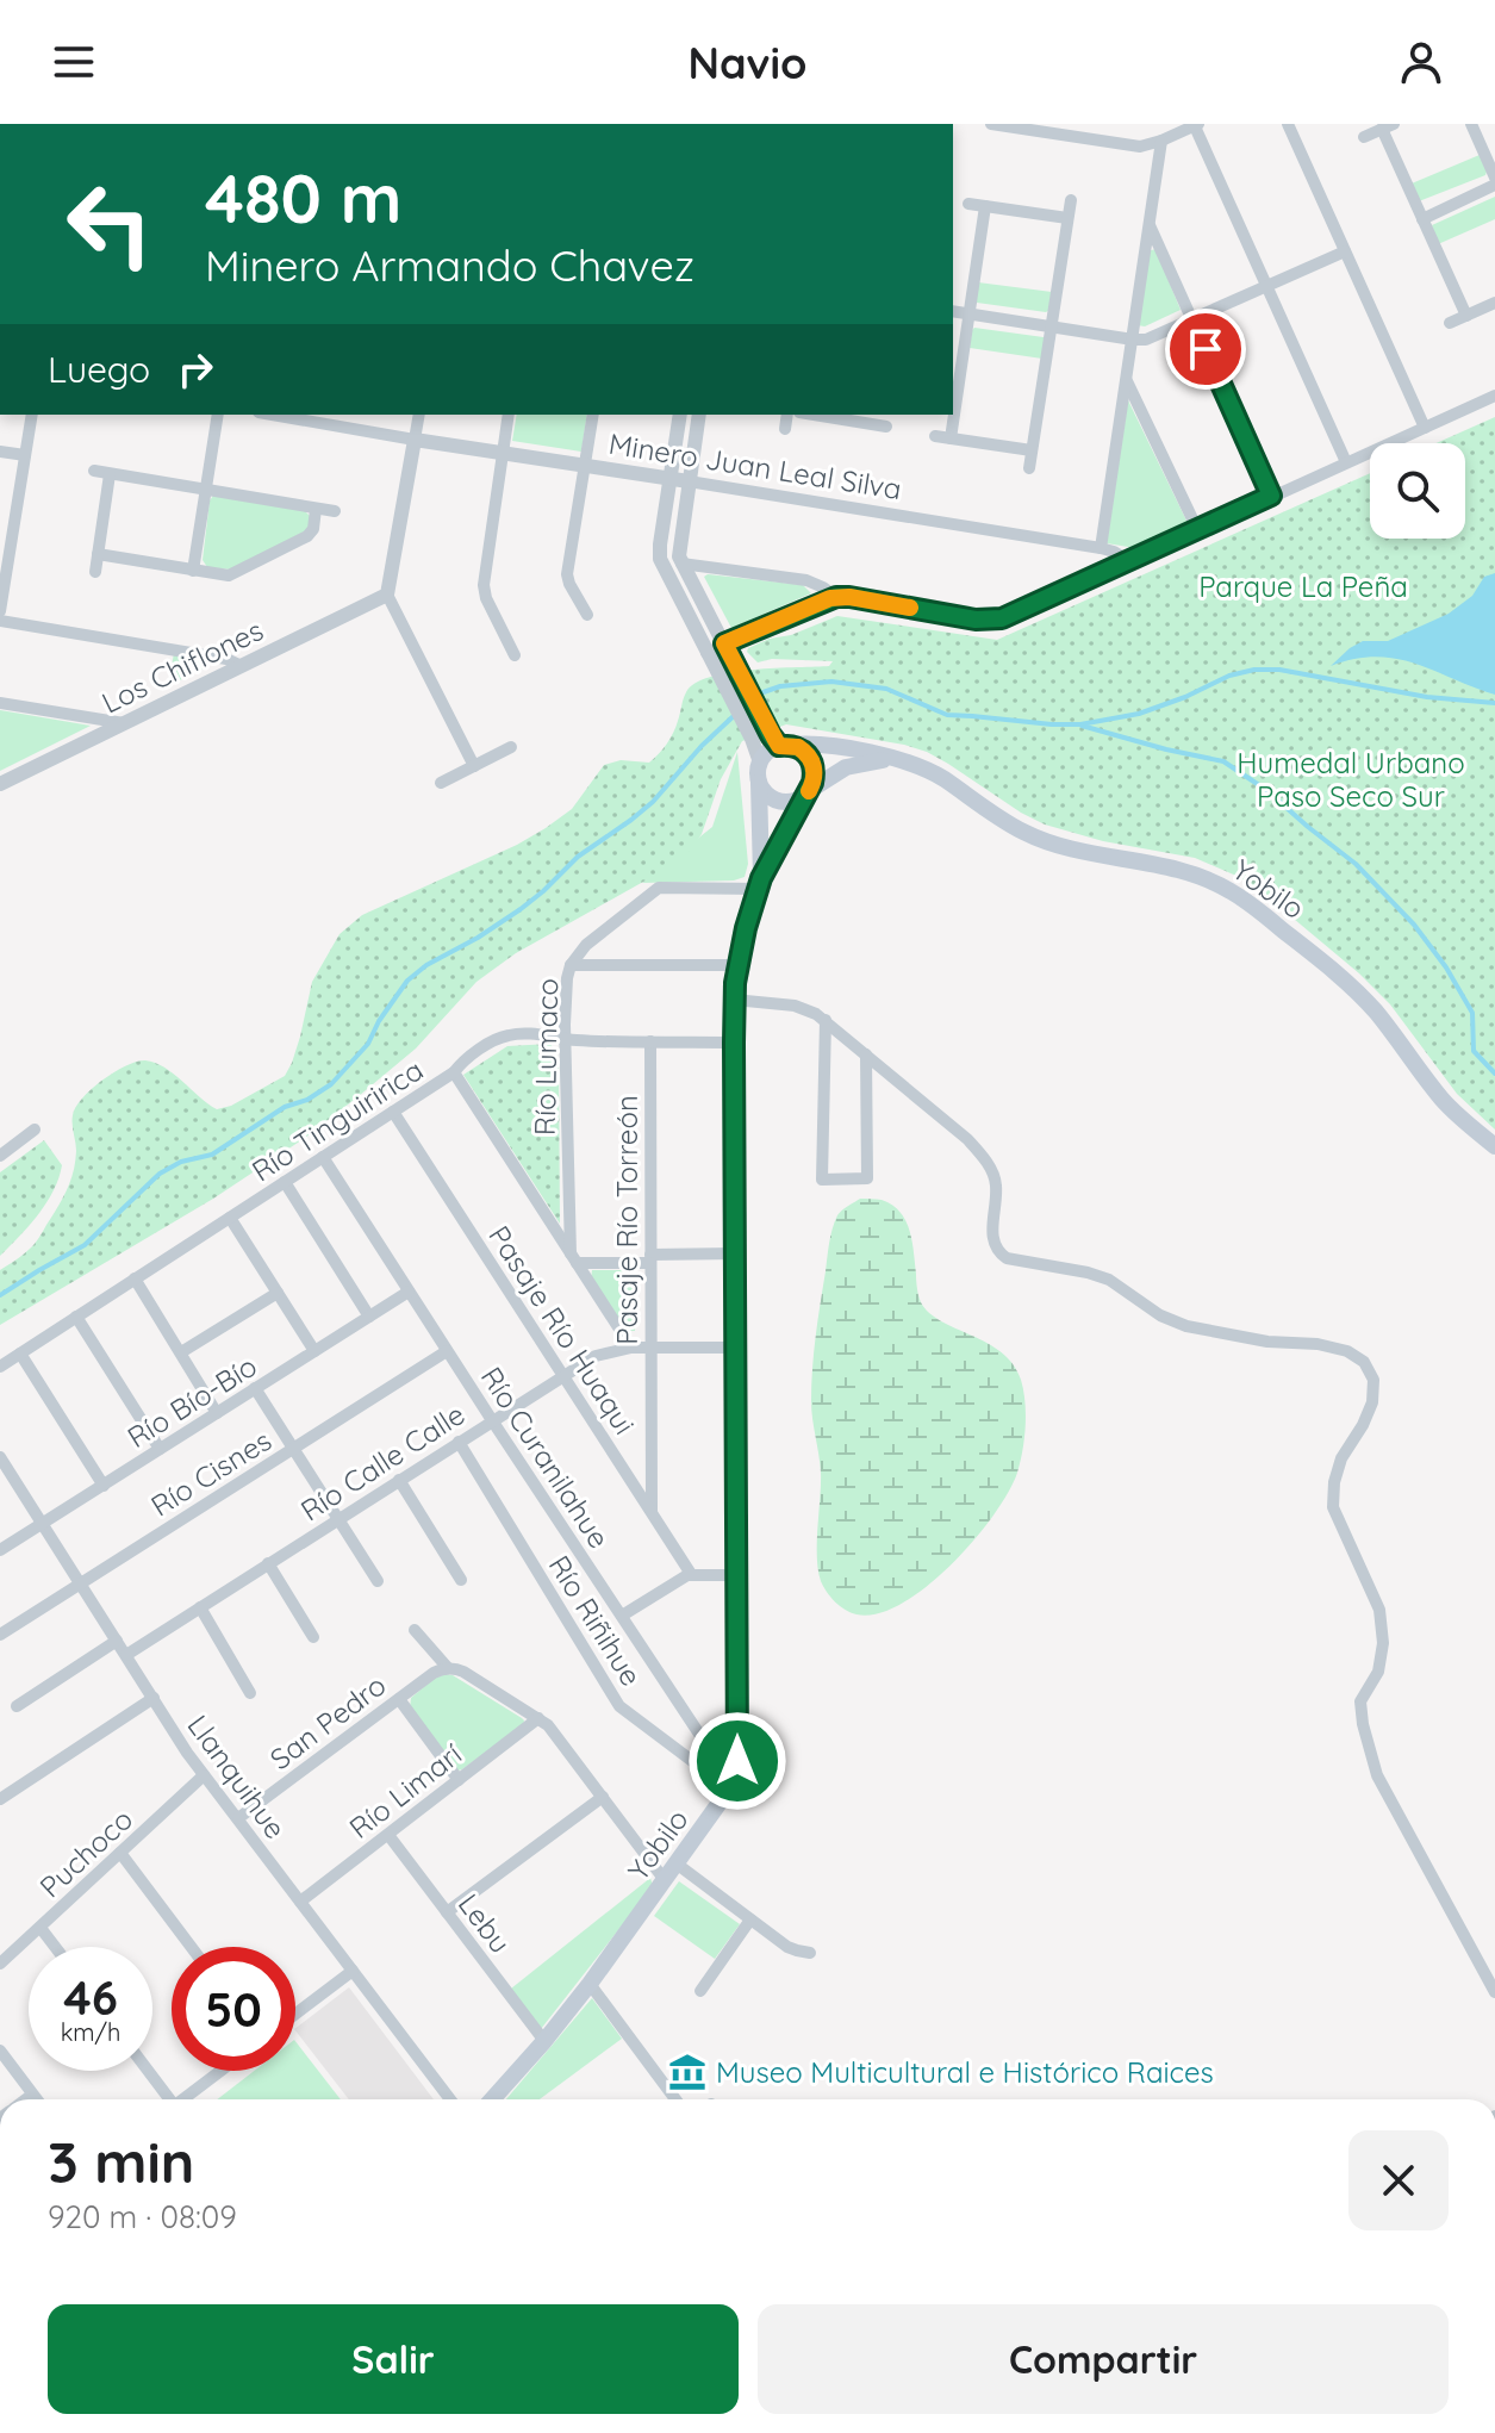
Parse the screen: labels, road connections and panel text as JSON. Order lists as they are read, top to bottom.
{
  "streets": {
    "main road": ["Yobilo"],
    "street": [
      "Minero Juan Leal Silva",
      "Los Chiflones",
      "Río Lumaco",
      "Río Tinguiririca",
      "Pasaje Río Torreón",
      "Pasaje Río Huaqui",
      "Río Bío-Bío",
      "Río Curanilahue",
      "Río Calle Calle",
      "Río Cisnes",
      "Río Riñihue",
      "San Pedro",
      "Llanquihue",
      "Río Limarí",
      "Puchoco",
      "Lebu"
    ]
  },
  "crossings": [
    ["Yobilo", "Río Curanilahue"],
    ["Yobilo", "Río Riñihue"],
    ["Yobilo", "Lebu"],
    ["Río Lumaco", "Río Tinguiririca"],
    ["Río Tinguiririca", "Pasaje Río Torreón"],
    ["Río Tinguiririca", "Pasaje Río Huaqui"],
    ["Río Tinguiririca", "Río Curanilahue"],
    ["Pasaje Río Torreón", "Pasaje Río Huaqui"],
    ["Pasaje Río Torreón", "Río Calle Calle"],
    ["Pasaje Río Huaqui", "Río Calle Calle"],
    ["Río Bío-Bío", "Río Curanilahue"],
    ["Río Bío-Bío", "Llanquihue"],
    ["Río Curanilahue", "Río Calle Calle"],
    ["Río Curanilahue", "Río Cisnes"],
    ["Río Curanilahue", "Río Riñihue"],
    ["Río Calle Calle", "Río Riñihue"],
    ["Río Calle Calle", "Llanquihue"],
    ["Río Cisnes", "Llanquihue"],
    ["San Pedro", "Llanquihue"],
    ["Llanquihue", "Río Limarí"],
    ["Llanquihue", "Puchoco"],
    ["Río Limarí", "Lebu"]
  ],
  "parks": ["Parque La Peña", "Humedal Urbano Paso Seco Sur"],
  "places": {
    "museum": ["Museo Multicultural e Histórico Raices"]
  },
  "page": {
    "header": "Navio",
    "turn": ["480 m", "Minero Armando Chavez"],
    "then": "Luego",
    "speed": "46 km/h",
    "limit": "50",
    "heading": ["3 min", "920 m · 08:09"],
    "buttons": ["Salir", "Compartir"]
  }
}
